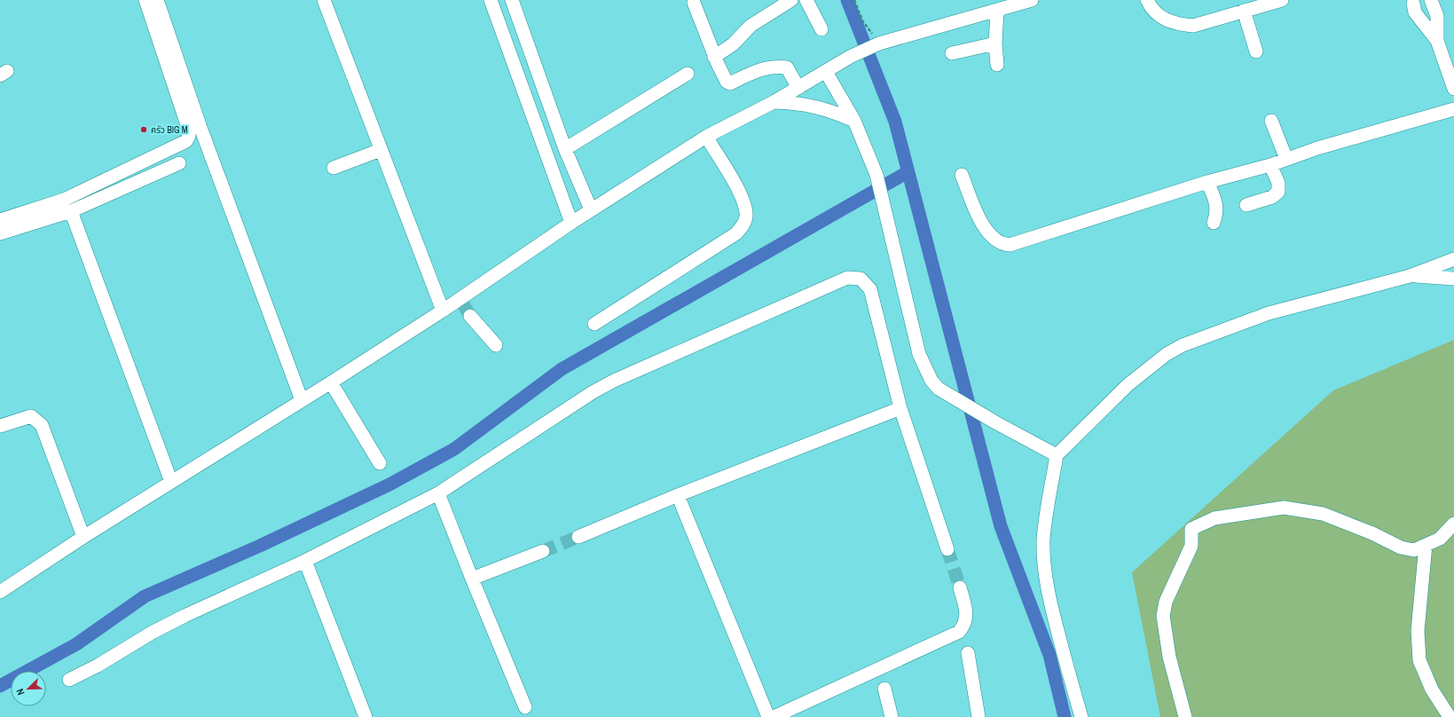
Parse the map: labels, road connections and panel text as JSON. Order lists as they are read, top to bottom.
{
  "places": ["ครัว BIG M"],
  "north": "bottom left"
}
